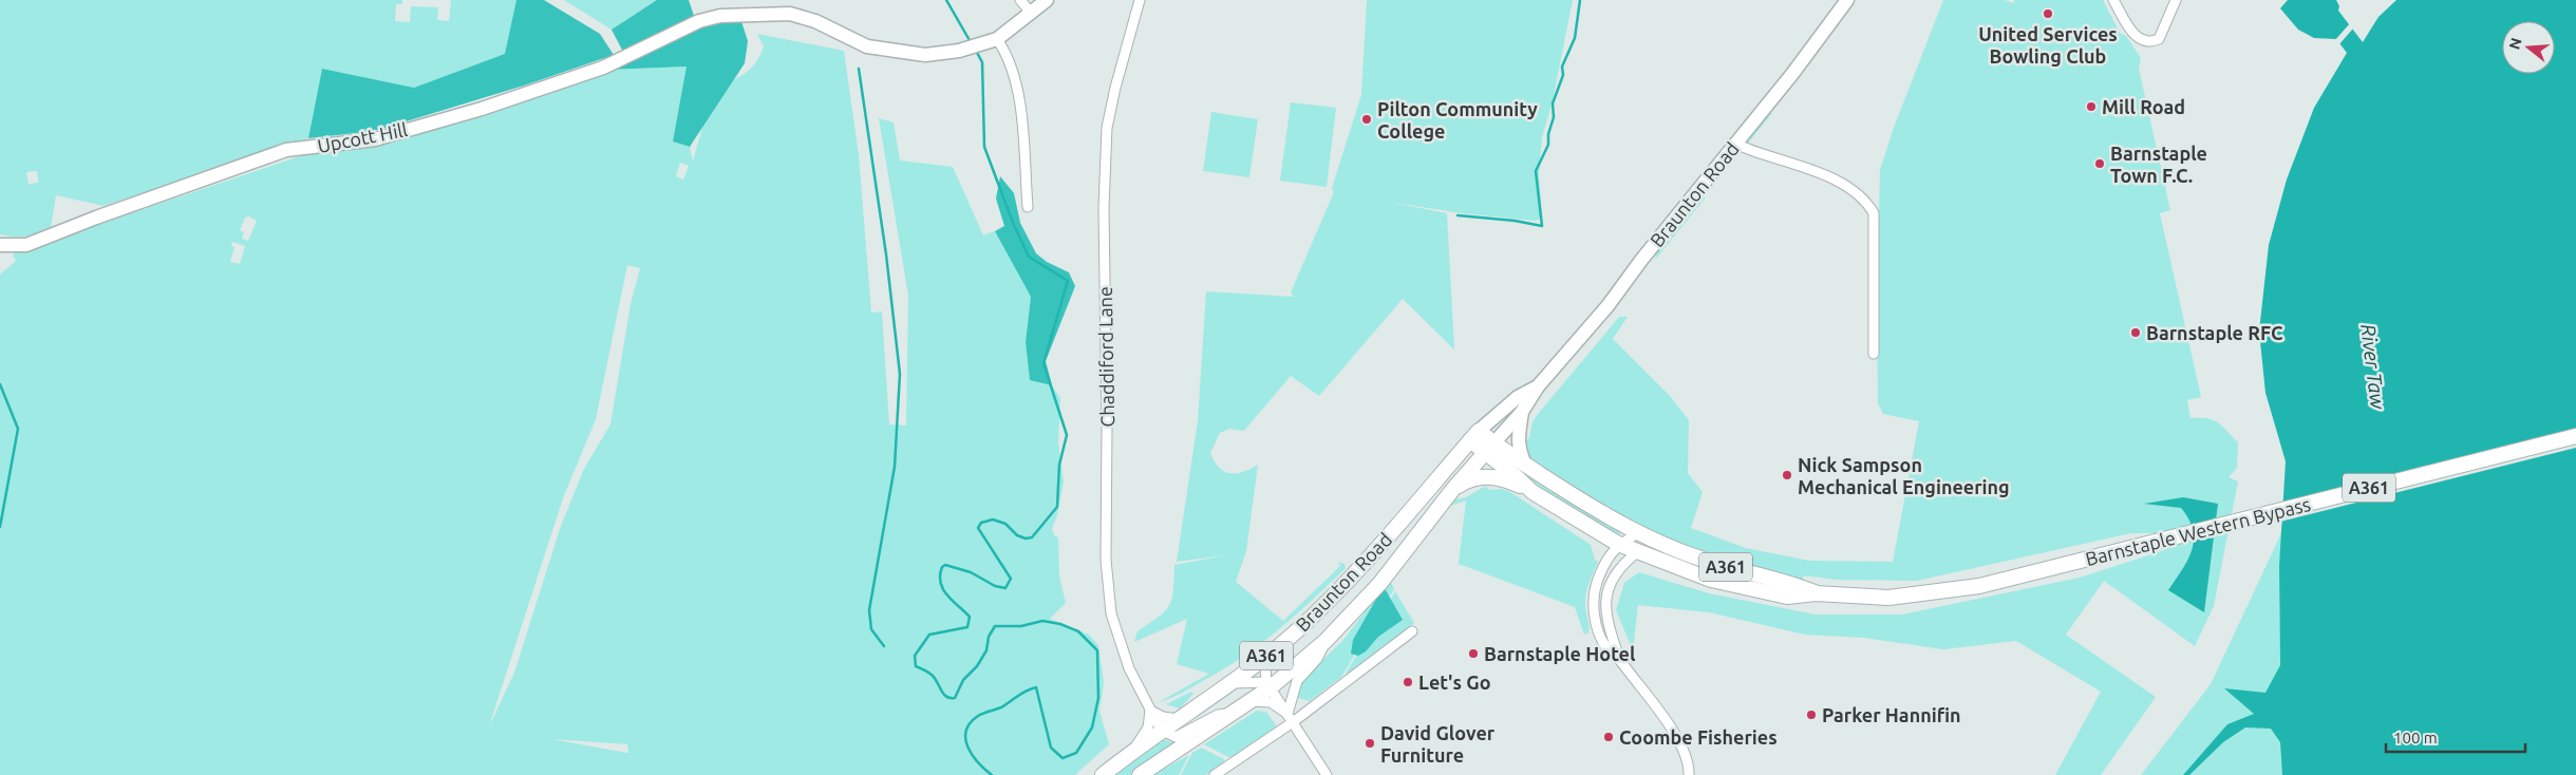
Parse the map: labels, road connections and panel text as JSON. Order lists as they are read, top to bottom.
{
  "streets": {
    "main road": ["Braunton Road", "A361", "Barnstaple Western Bypass"],
    "street": ["Upcott Hill", "Chaddiford Lane"]
  },
  "crossings": [
    ["Braunton Road", "Chaddiford Lane"],
    ["Braunton Road", "A361"],
    ["Braunton Road", "Barnstaple Western Bypass"],
    ["A361", "Barnstaple Western Bypass"]
  ],
  "water": ["River Taw"],
  "places": [
    "United Services Bowling Club",
    "Mill Road",
    "Pilton Community College",
    "Barnstaple Town F.C.",
    "Barnstaple RFC",
    "Nick Sampson Mechanical Engineering",
    "Barnstaple Hotel",
    "Let's Go",
    "Parker Hannifin",
    "Coombe Fisheries",
    "David Glover Furniture"
  ],
  "scale_bar": "100 m",
  "north": "left"
}
